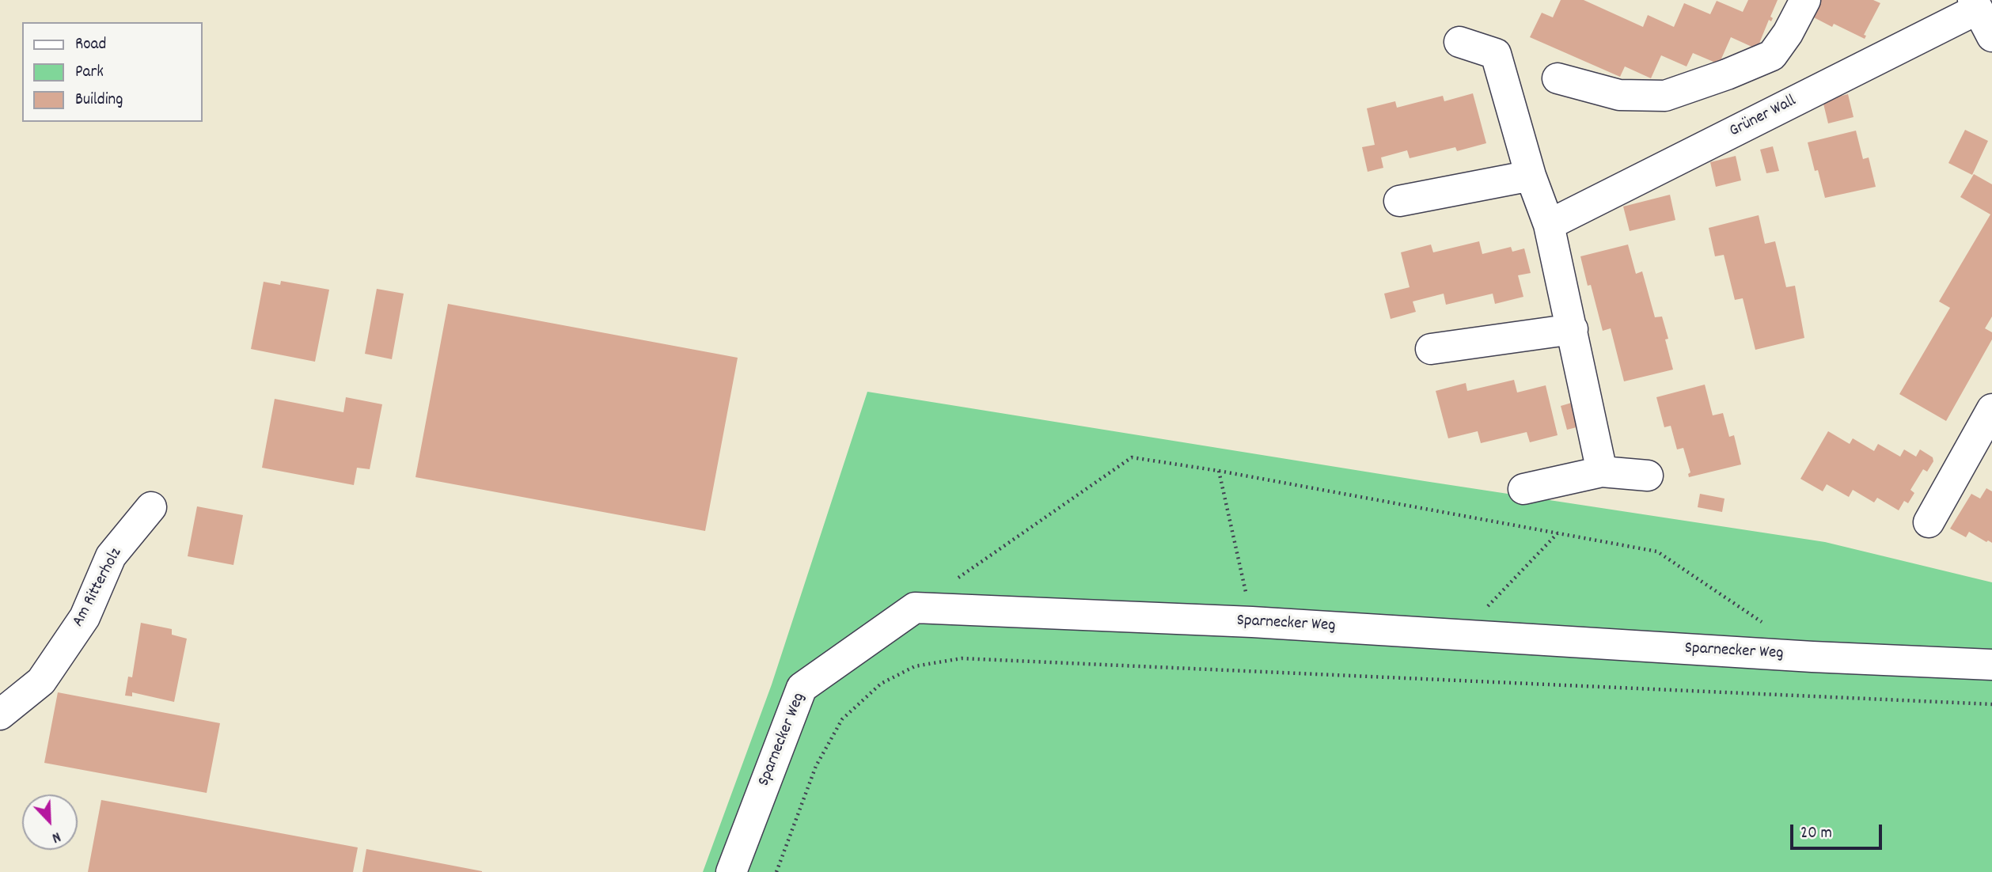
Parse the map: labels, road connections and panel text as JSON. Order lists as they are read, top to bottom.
{
  "streets": {
    "street": ["Grüner Wall", "Am Ritterholz", "Sparnecker Weg"]
  },
  "legend": ["Road", "Park", "Building"],
  "scale_bar": "20 m",
  "north": "bottom right"
}
